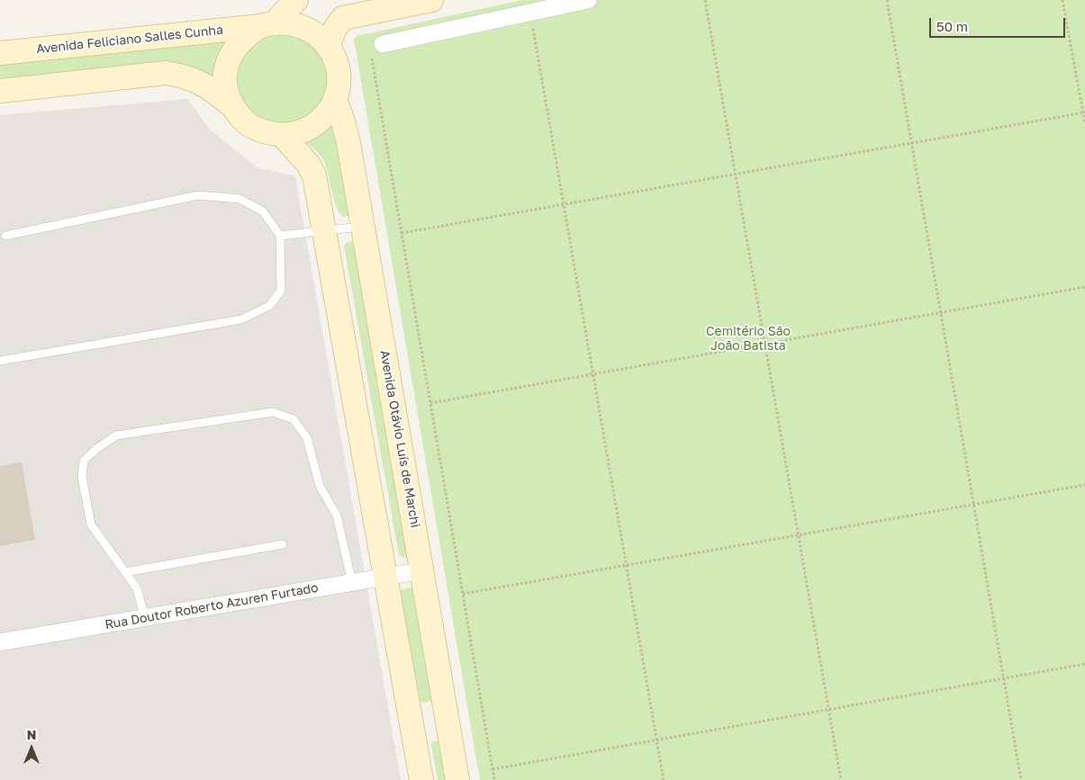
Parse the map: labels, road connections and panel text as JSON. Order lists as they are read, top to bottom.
{
  "streets": {
    "main road": ["Avenida Feliciano Salles Cunha", "Avenida Otávio Luís de Marchi"],
    "street": ["Rua Doutor Roberto Azuren Furtado"]
  },
  "crossings": [
    ["Avenida Feliciano Salles Cunha", "Avenida Otávio Luís de Marchi"],
    ["Avenida Otávio Luís de Marchi", "Rua Doutor Roberto Azuren Furtado"]
  ],
  "parks": ["Cemitério São João Batista"],
  "scale_bar": "50 m",
  "north": "top"
}
